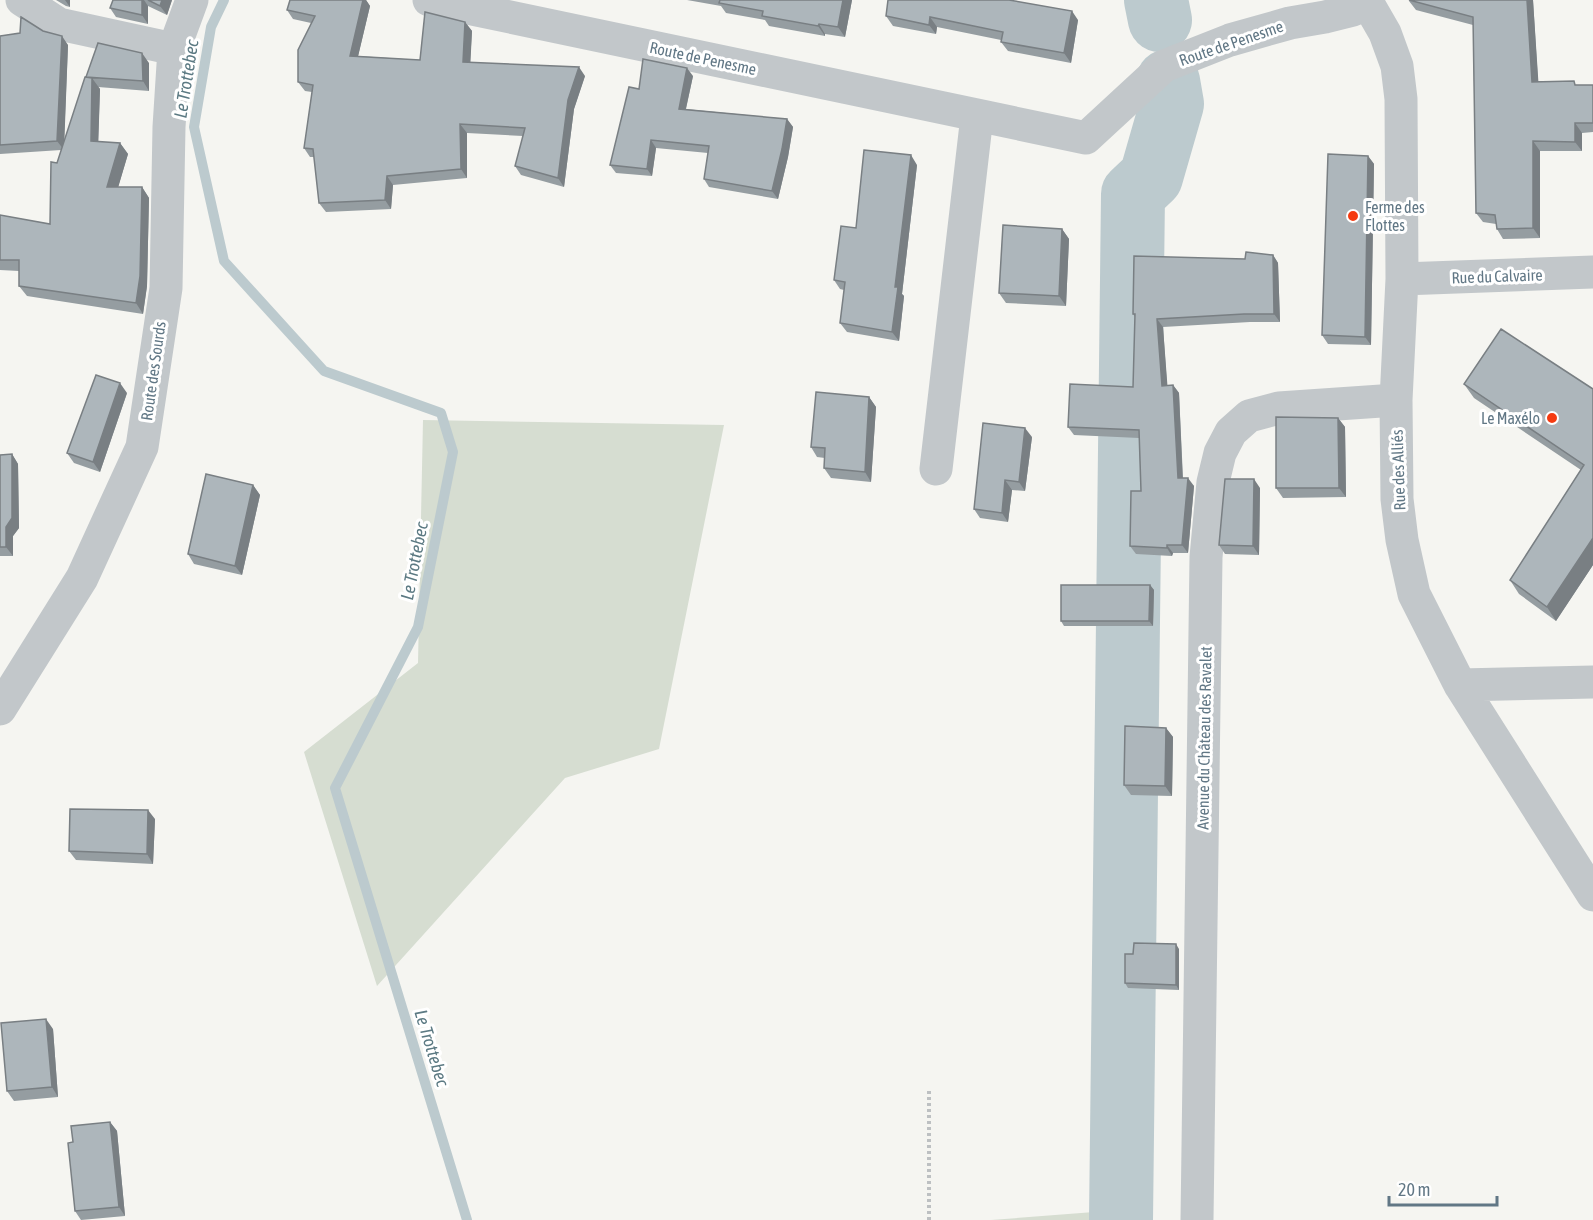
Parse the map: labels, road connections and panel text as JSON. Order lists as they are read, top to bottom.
{
  "streets": {
    "street": [
      "Route de Penesme",
      "Rue du Calvaire",
      "Route des Sourds",
      "Rue des Alliés",
      "Avenue du Château des Ravalet"
    ]
  },
  "crossings": [
    ["Route de Penesme", "Rue des Alliés"],
    ["Rue du Calvaire", "Rue des Alliés"],
    ["Rue des Alliés", "Avenue du Château des Ravalet"]
  ],
  "water": ["Le Trottebec"],
  "places": ["Ferme des Flottes", "Le Maxélo"],
  "scale_bar": "20 m"
}
